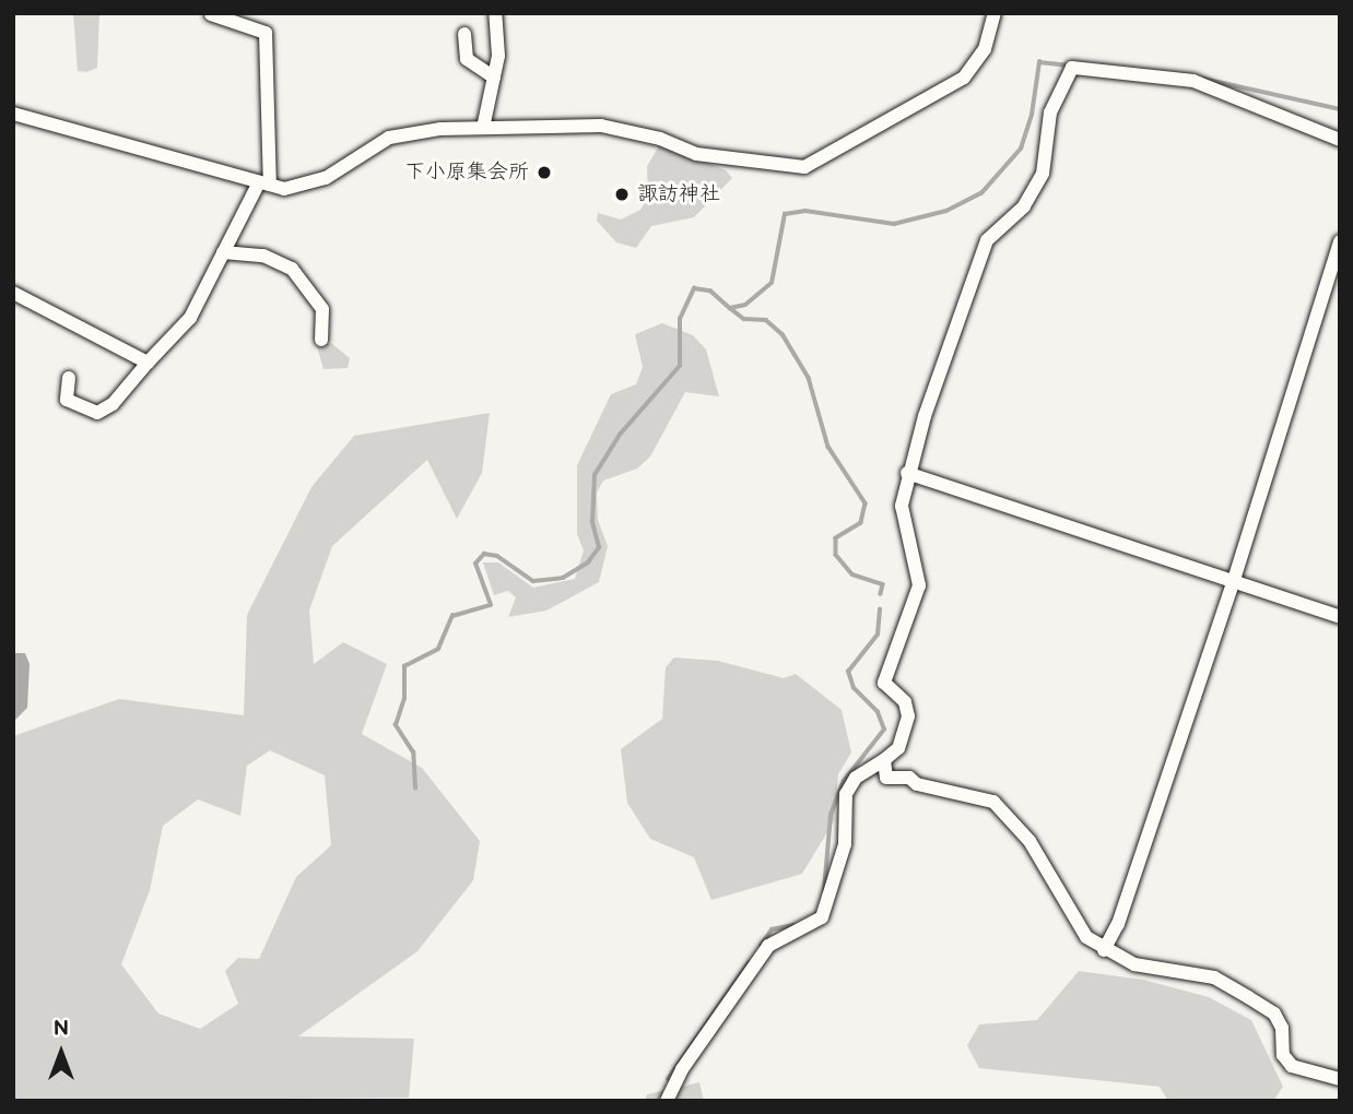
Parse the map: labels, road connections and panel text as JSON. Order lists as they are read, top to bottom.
{
  "places": ["下小原集会所", "諏訪神社"],
  "north": "top"
}
